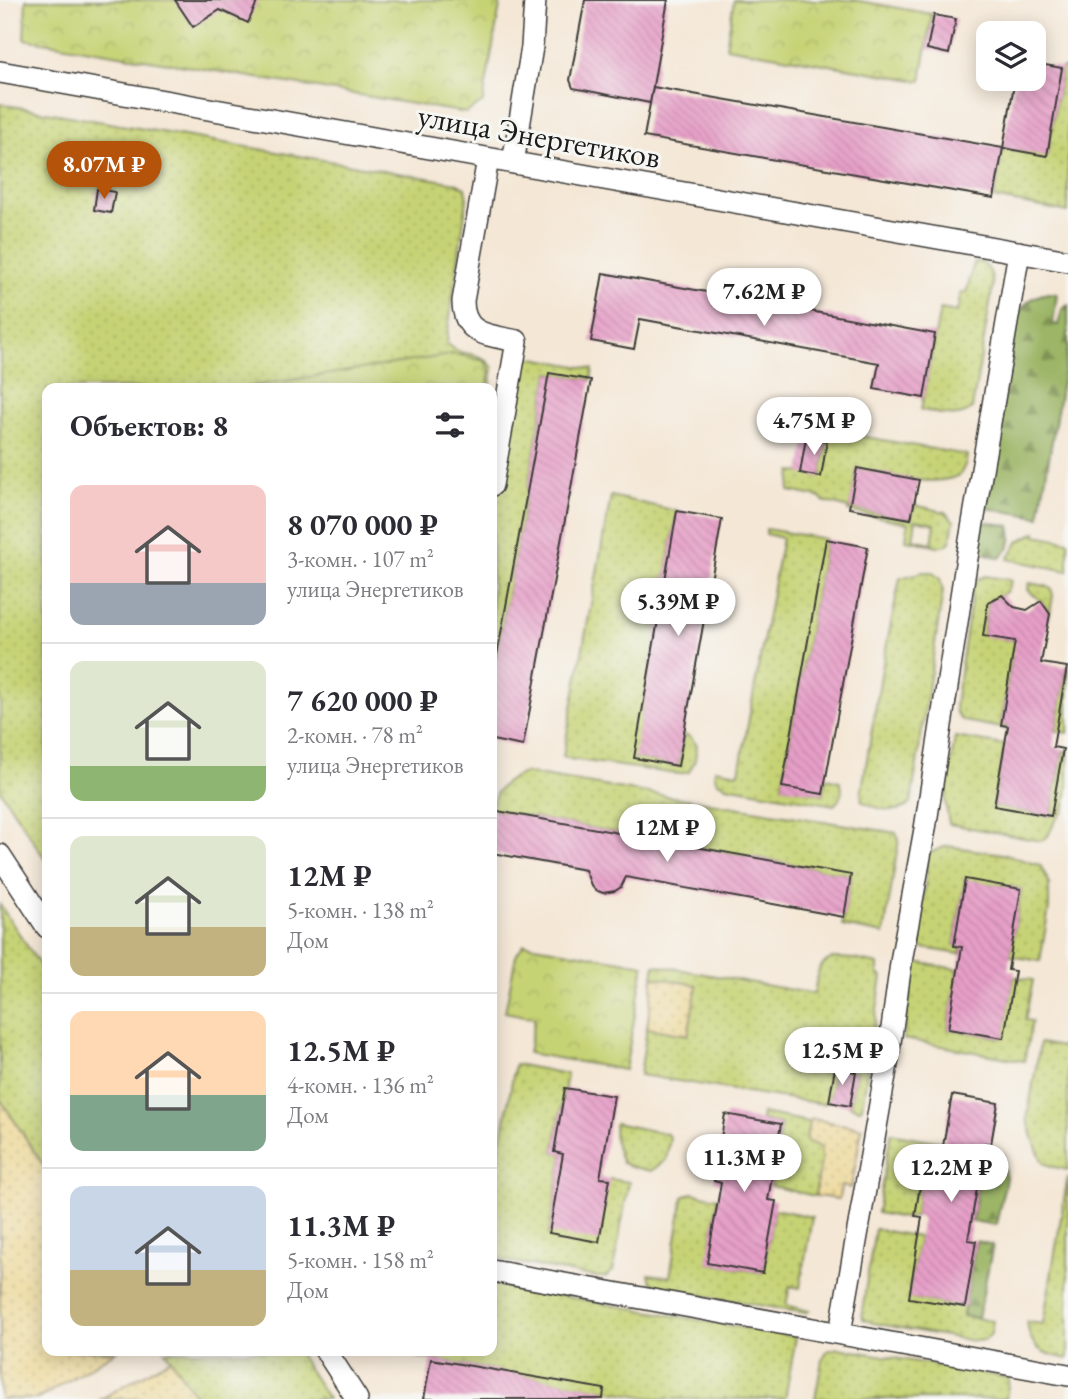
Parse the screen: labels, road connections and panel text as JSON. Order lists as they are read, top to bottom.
{
  "streets": {
    "street": ["улица Энергетиков"]
  },
  "page": {
    "price": [
      "8.07M ₽",
      "7.62M ₽",
      "4.75M ₽",
      "5.39M ₽",
      "12M ₽",
      "12.5M ₽",
      "11.3M ₽",
      "12.2M ₽"
    ],
    "heading": "Объектов: 8",
    "list": [
      {
        "name": "8 070 000 ₽",
        "note": "3-комн. · 107 m² · улица Энергетиков"
      },
      {
        "name": "7 620 000 ₽",
        "note": "2-комн. · 78 m² · улица Энергетиков"
      },
      {
        "name": "12M ₽",
        "note": "5-комн. · 138 m² · Дом"
      },
      {
        "name": "12.5M ₽",
        "note": "4-комн. · 136 m² · Дом"
      },
      {
        "name": "11.3M ₽",
        "note": "5-комн. · 158 m² · Дом"
      }
    ]
  }
}
